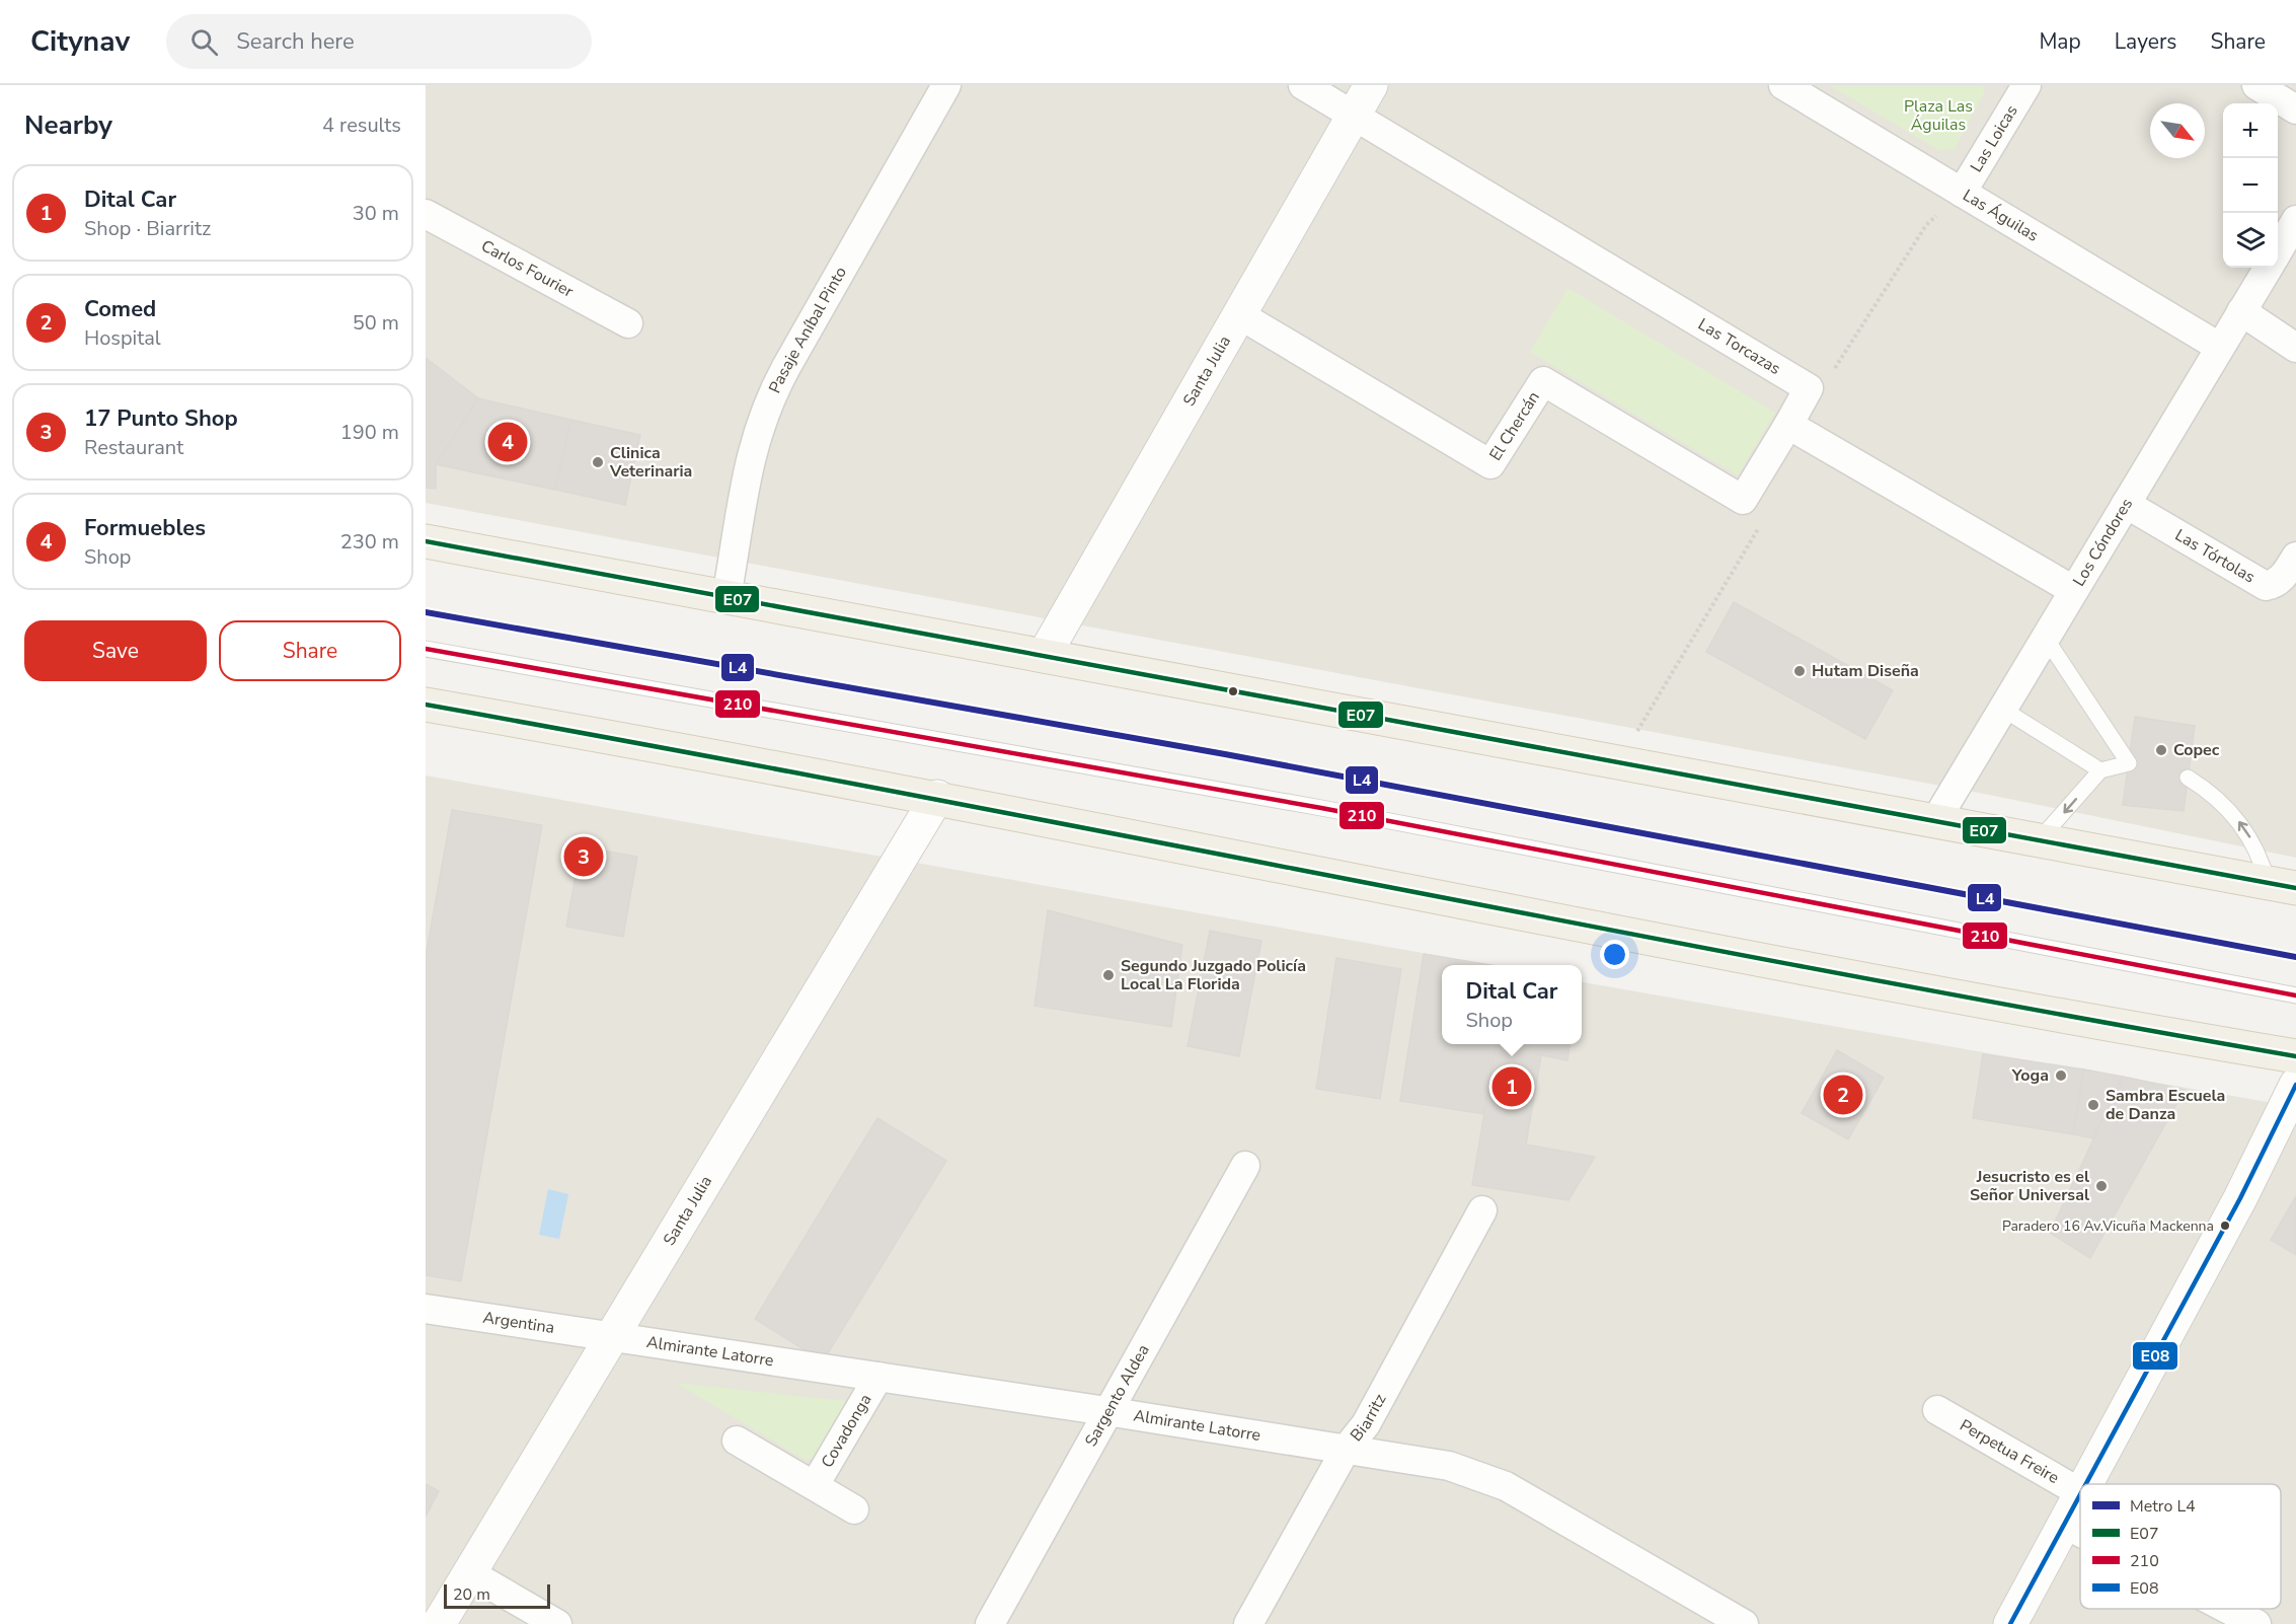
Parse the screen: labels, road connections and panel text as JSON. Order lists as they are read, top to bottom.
{
  "streets": {
    "street": [
      "Las Loicas",
      "Las Águilas",
      "Carlos Fourier",
      "Pasaje Aníbal Pinto",
      "Las Torcazas",
      "Santa Julia",
      "El Chercán",
      "Los Cóndores",
      "Las Tórtolas",
      "Argentina",
      "Almirante Latorre",
      "Sargento Aldea",
      "Biarritz",
      "Covadonga",
      "Perpetua Freire"
    ]
  },
  "crossings": [
    ["Las Loicas", "Las Águilas"],
    ["Las Águilas", "Los Cóndores"],
    ["Las Torcazas", "Santa Julia"],
    ["Santa Julia", "El Chercán"],
    ["Santa Julia", "Argentina"],
    ["Santa Julia", "Almirante Latorre"],
    ["Los Cóndores", "Las Tórtolas"],
    ["Argentina", "Almirante Latorre"],
    ["Almirante Latorre", "Sargento Aldea"],
    ["Almirante Latorre", "Biarritz"],
    ["Almirante Latorre", "Covadonga"]
  ],
  "parks": ["Plaza Las Águilas"],
  "places": [
    "Clinica Veterinaria",
    "Hutam Diseña",
    "Copec",
    "Segundo Juzgado Policía Local La Florida",
    "Yoga",
    "Sambra Escuela de Danza",
    "Jesucristo es el Señor Universal",
    "Paradero 16 Av.Vicuña Mackenna"
  ],
  "lines": [
    "transit line E07",
    "metro line L4",
    "transit line 210",
    "transit line E08"
  ],
  "legend": [
    "Metro L4",
    "E07",
    "210",
    "E08"
  ],
  "scale_bar": "20 m",
  "north": "bottom right",
  "page": {
    "header": "Citynav",
    "search": "Search here",
    "nav": ["Map", "Layers", "Share"],
    "heading": ["Nearby", "4 results"],
    "map_buttons": ["+", "−"],
    "list": [
      {
        "mark": "1",
        "name": "Dital Car",
        "note": "Shop · Biarritz",
        "value": "30 m"
      },
      {
        "mark": "2",
        "name": "Comed",
        "note": "Hospital",
        "value": "50 m"
      },
      {
        "mark": "3",
        "name": "17 Punto Shop",
        "note": "Restaurant",
        "value": "190 m"
      },
      {
        "mark": "4",
        "name": "Formuebles",
        "note": "Shop",
        "value": "230 m"
      }
    ],
    "pins": [
      "4",
      "3",
      "1",
      "2"
    ],
    "buttons": ["Save", "Share"],
    "popup": ["Dital Car", "Shop"],
    "scale": "20 m"
  }
}
